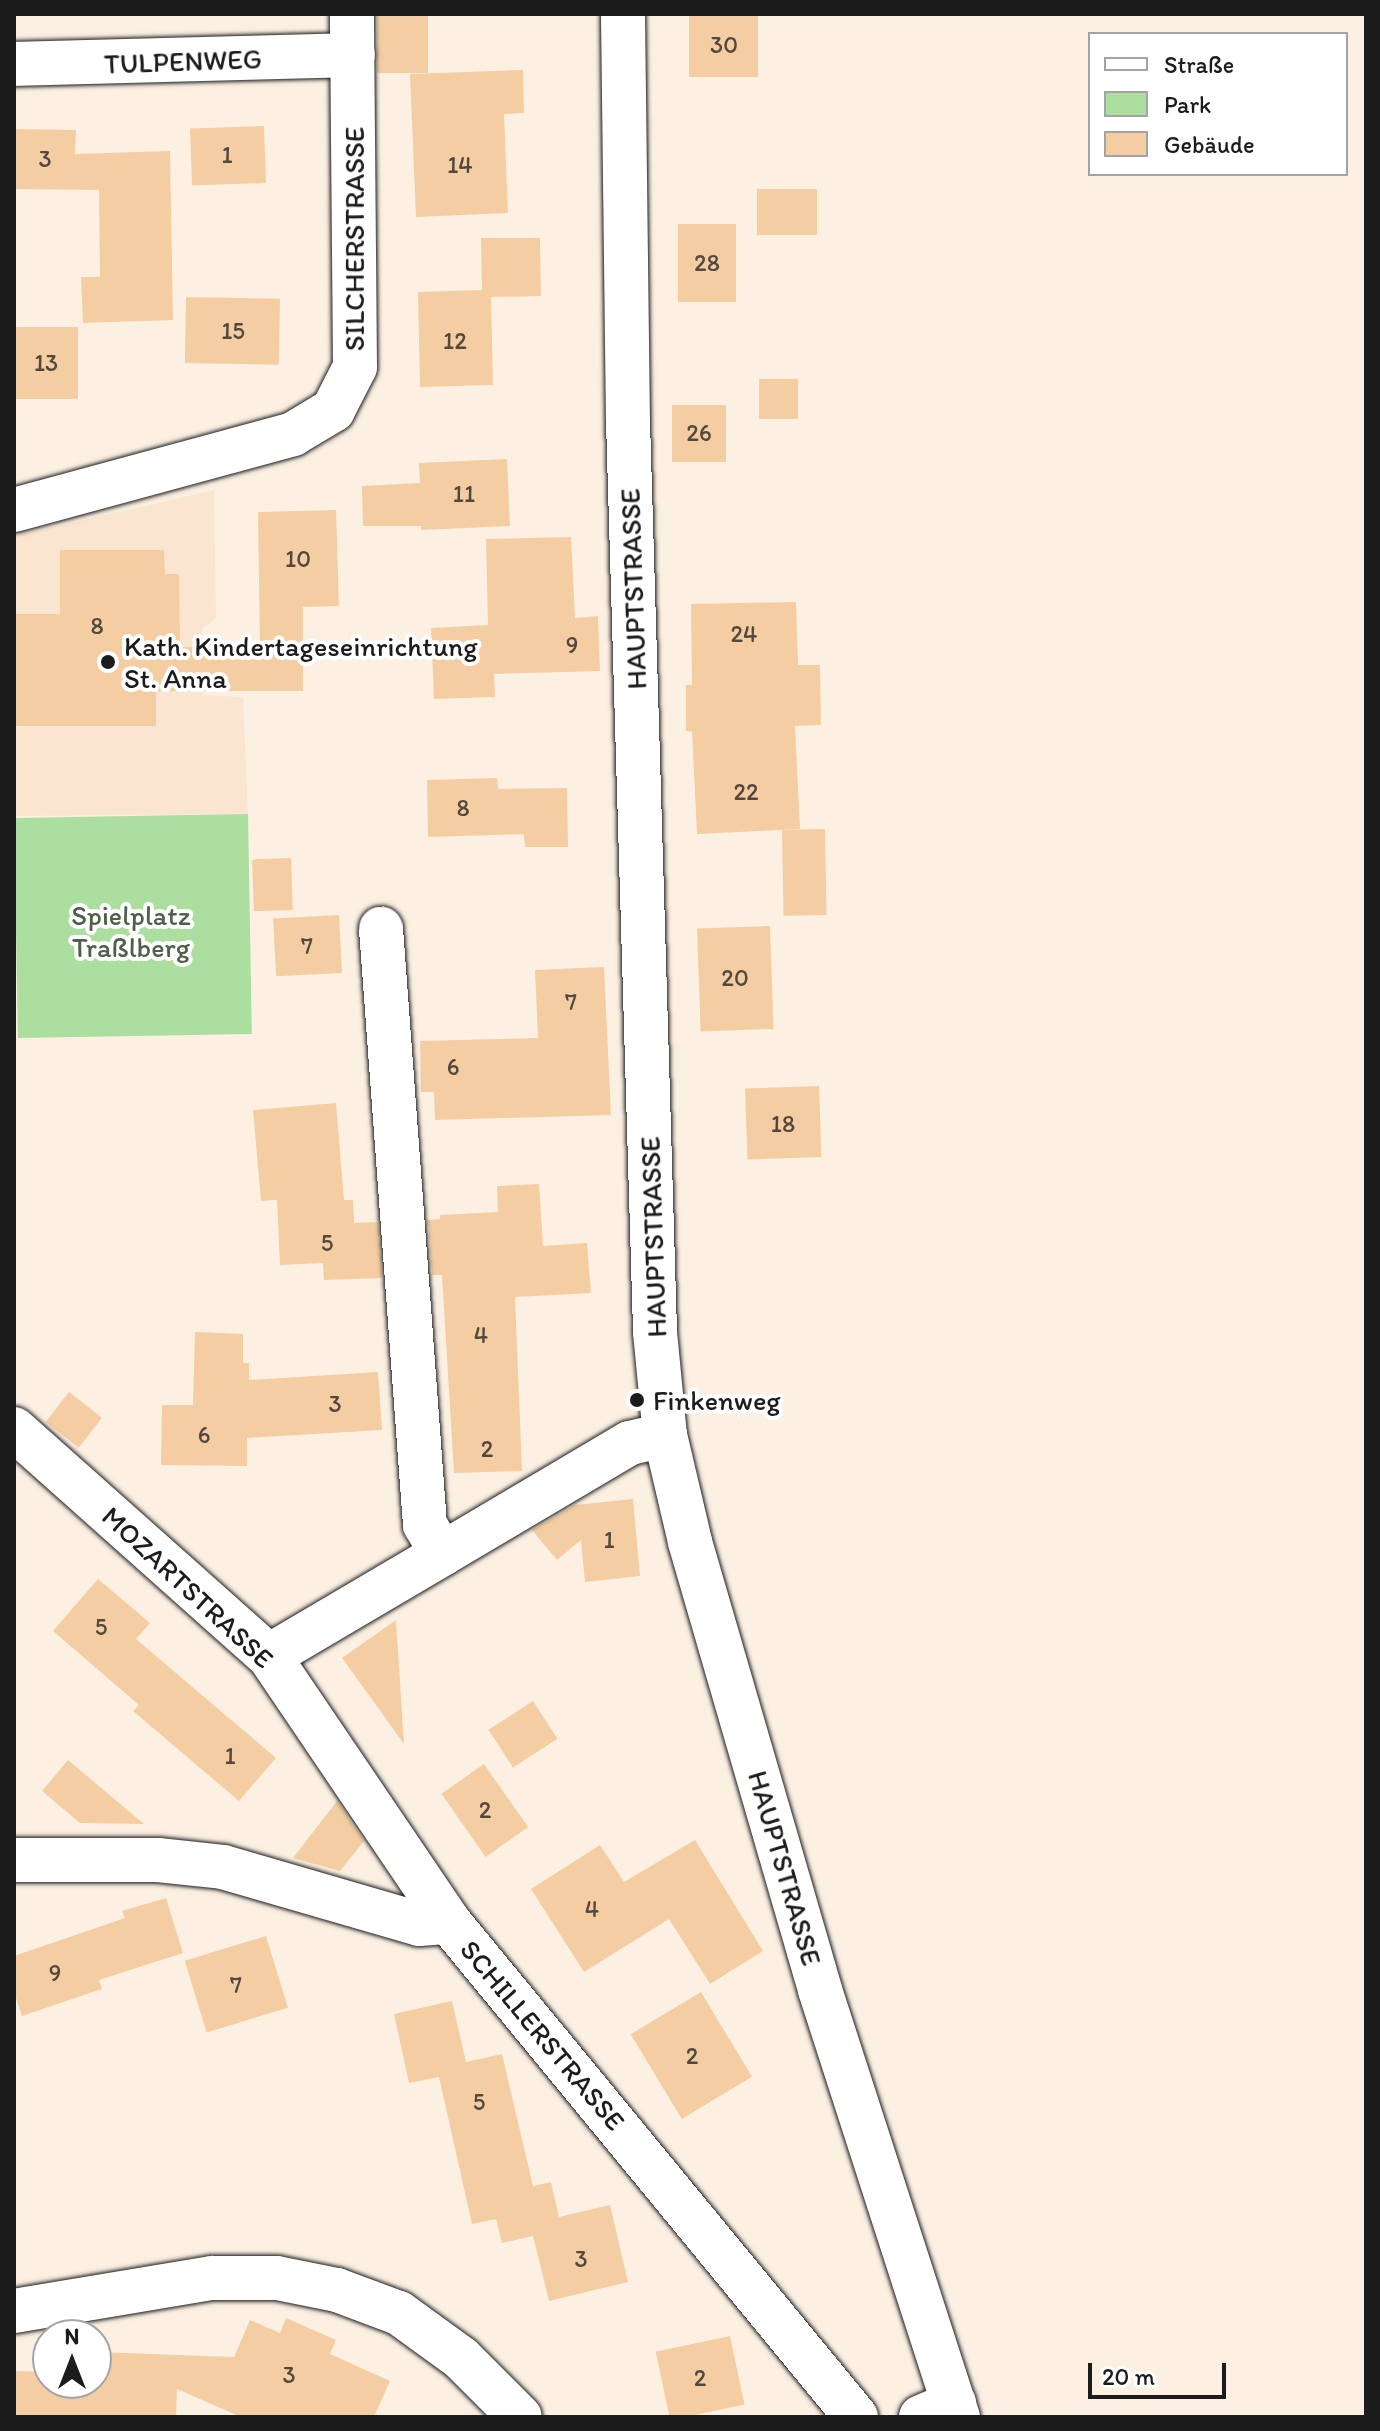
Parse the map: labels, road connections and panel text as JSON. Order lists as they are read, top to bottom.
{
  "streets": {
    "street": [
      "TULPENWEG",
      "SILCHERSTRASSE",
      "HAUPTSTRASSE",
      "MOZARTSTRASSE",
      "SCHILLERSTRASSE"
    ]
  },
  "crossings": [
    ["TULPENWEG", "SILCHERSTRASSE"],
    ["MOZARTSTRASSE", "SCHILLERSTRASSE"]
  ],
  "parks": ["Spielplatz Traßlberg"],
  "places": ["Kath. Kindertageseinrichtung St. Anna", "Finkenweg"],
  "house_numbers": [
    "30",
    "1",
    "3",
    "14",
    "28",
    "15",
    "12",
    "13",
    "26",
    "11",
    "10",
    "8",
    "24",
    "9",
    "22",
    "8",
    "7",
    "20",
    "7",
    "6",
    "18",
    "5",
    "4",
    "3",
    "6",
    "2",
    "1",
    "5",
    "1",
    "2",
    "4",
    "9",
    "7",
    "2",
    "5",
    "3",
    "3",
    "2"
  ],
  "legend": ["Straße", "Park", "Gebäude"],
  "scale_bar": "20 m",
  "north": "top"
}
